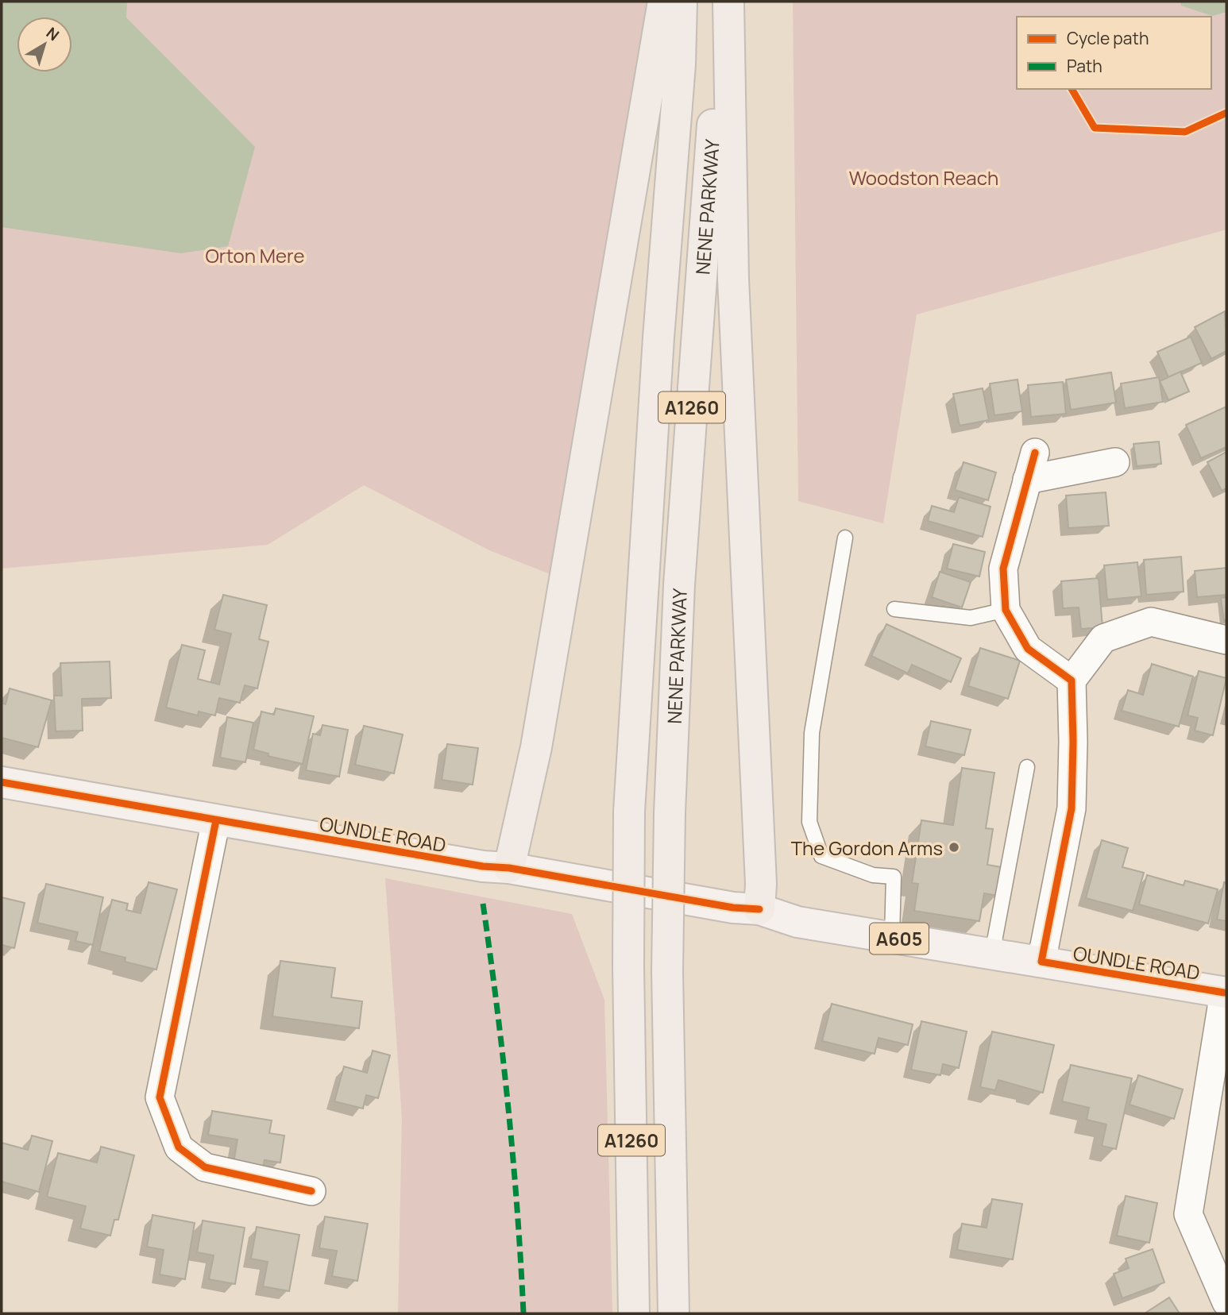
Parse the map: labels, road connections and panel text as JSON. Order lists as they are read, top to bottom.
{
  "streets": {
    "highway": ["NENE PARKWAY", "A1260"],
    "main road": ["OUNDLE ROAD", "A605"]
  },
  "parks": ["Woodston Reach", "Orton Mere"],
  "places": ["The Gordon Arms"],
  "legend": ["Cycle path", "Path"],
  "north": "top right"
}
